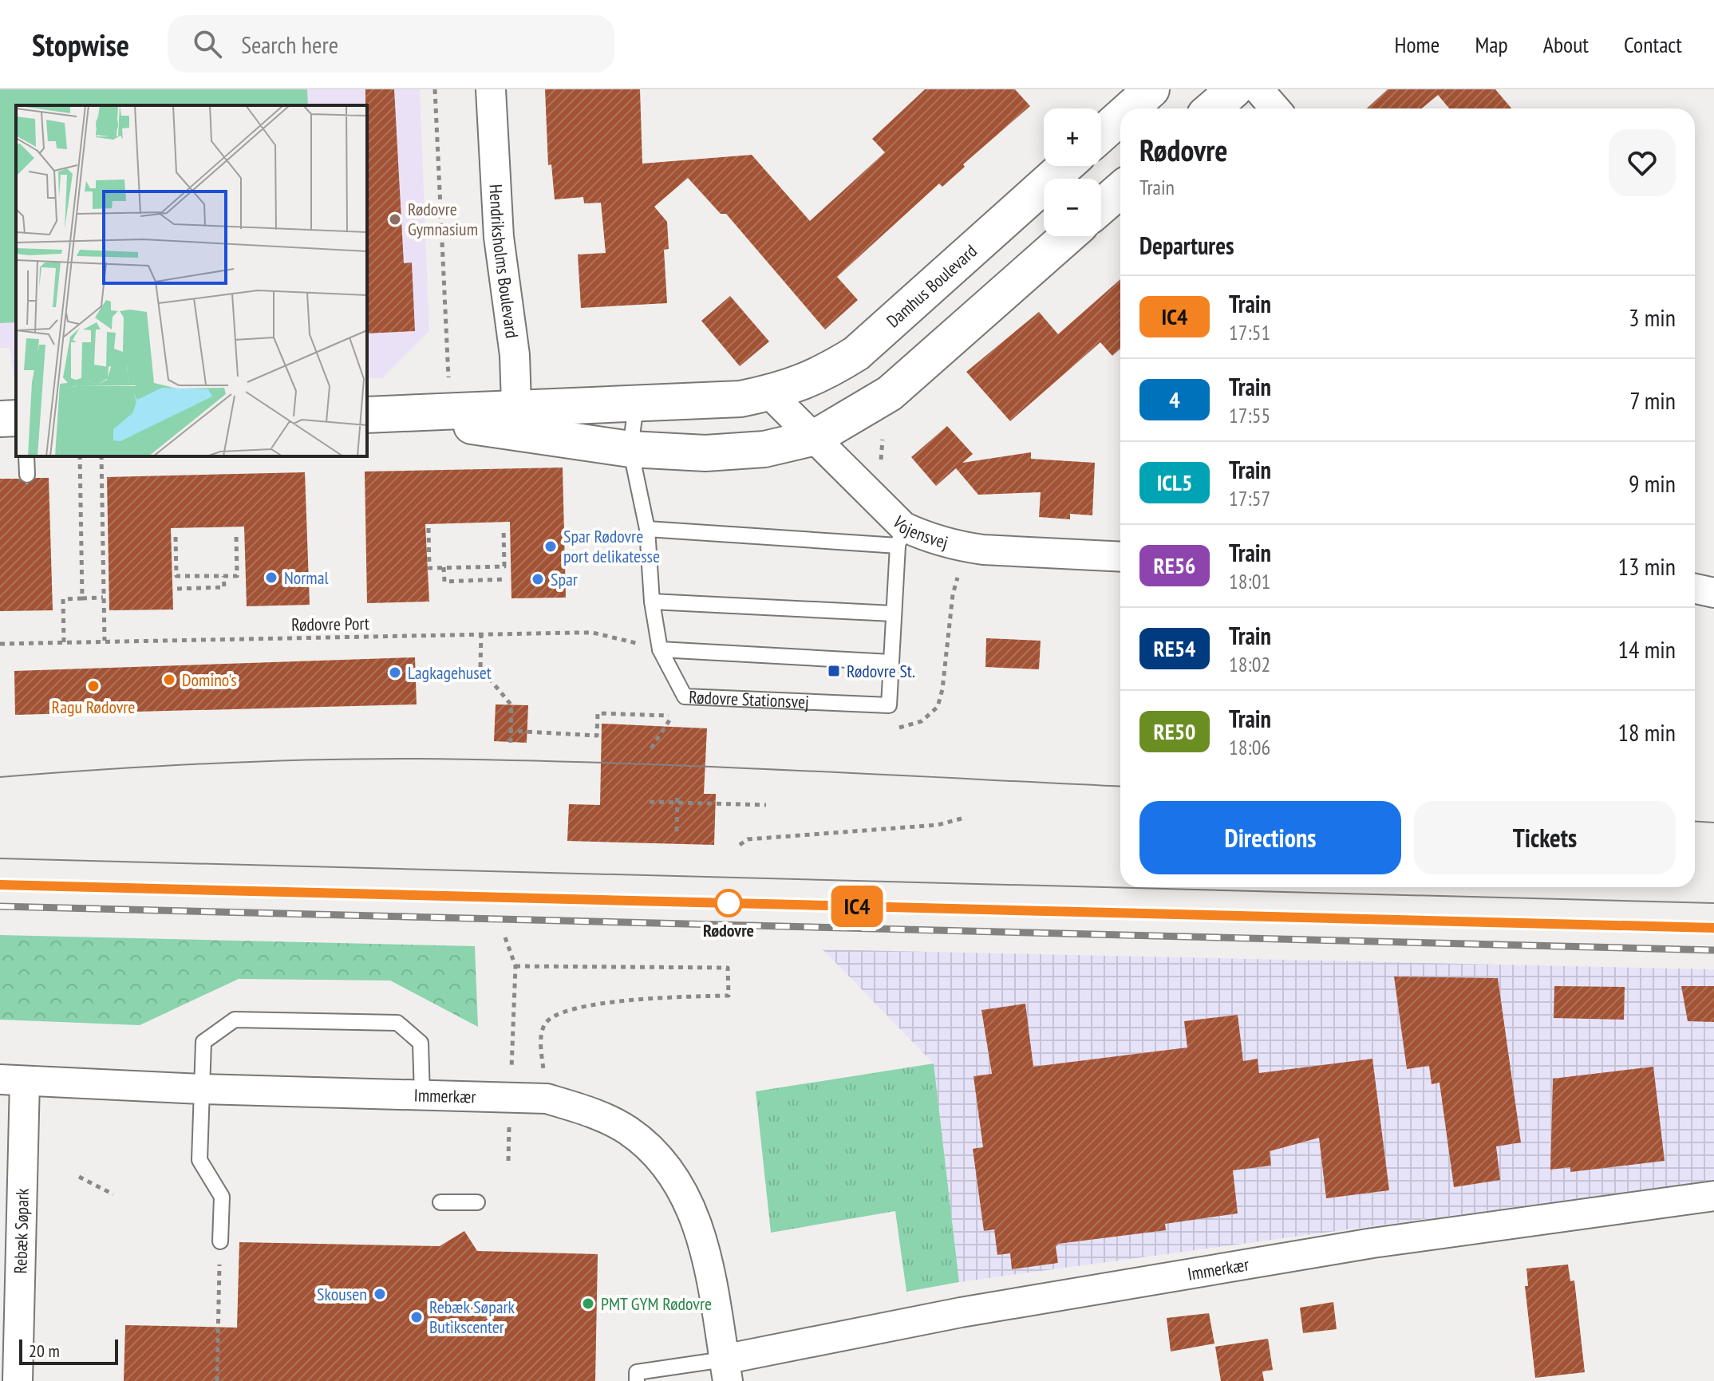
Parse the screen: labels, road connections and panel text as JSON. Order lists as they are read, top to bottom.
{
  "streets": {
    "street": [
      "Hendriksholms Boulevard",
      "Damhus Boulevard",
      "Vojensvej",
      "Immerkær",
      "Rebæk Søpark"
    ],
    "lane": ["Rødovre Stationsvej"],
    "path": ["Rødovre Port"]
  },
  "crossings": [
    ["Damhus Boulevard", "Vojensvej"],
    ["Vojensvej", "Rødovre Stationsvej"],
    ["Rødovre Port", "Rødovre Stationsvej"],
    ["Immerkær", "Rebæk Søpark"]
  ],
  "places": {
    "other": [
      "Rødovre Gymnasium",
      "Spar Rødovre port delikatesse",
      "Normal",
      "Spar",
      "Lagkagehuset",
      "Domino's",
      "Ragu Rødovre",
      "Rødovre",
      "Skousen",
      "PMT GYM Rødovre",
      "Rebæk Søpark Butikscenter"
    ],
    "transit": ["Rødovre St."]
  },
  "scale_bar": "20 m",
  "page": {
    "header": "Stopwise",
    "search": "Search here",
    "nav": [
      "Home",
      "Map",
      "About",
      "Contact"
    ],
    "on_map": "IC4",
    "map_buttons": ["+", "−"],
    "heading": [
      ["Rødovre", "Train"],
      "Departures"
    ],
    "list": [
      {
        "mark": "IC4",
        "name": "Train",
        "note": "17:51",
        "value": "3 min"
      },
      {
        "mark": "4",
        "name": "Train",
        "note": "17:55",
        "value": "7 min"
      },
      {
        "mark": "ICL5",
        "name": "Train",
        "note": "17:57",
        "value": "9 min"
      },
      {
        "mark": "RE56",
        "name": "Train",
        "note": "18:01",
        "value": "13 min"
      },
      {
        "mark": "RE54",
        "name": "Train",
        "note": "18:02",
        "value": "14 min"
      },
      {
        "mark": "RE50",
        "name": "Train",
        "note": "18:06",
        "value": "18 min"
      }
    ],
    "buttons": ["Directions", "Tickets"],
    "scale": "20 m"
  }
}
